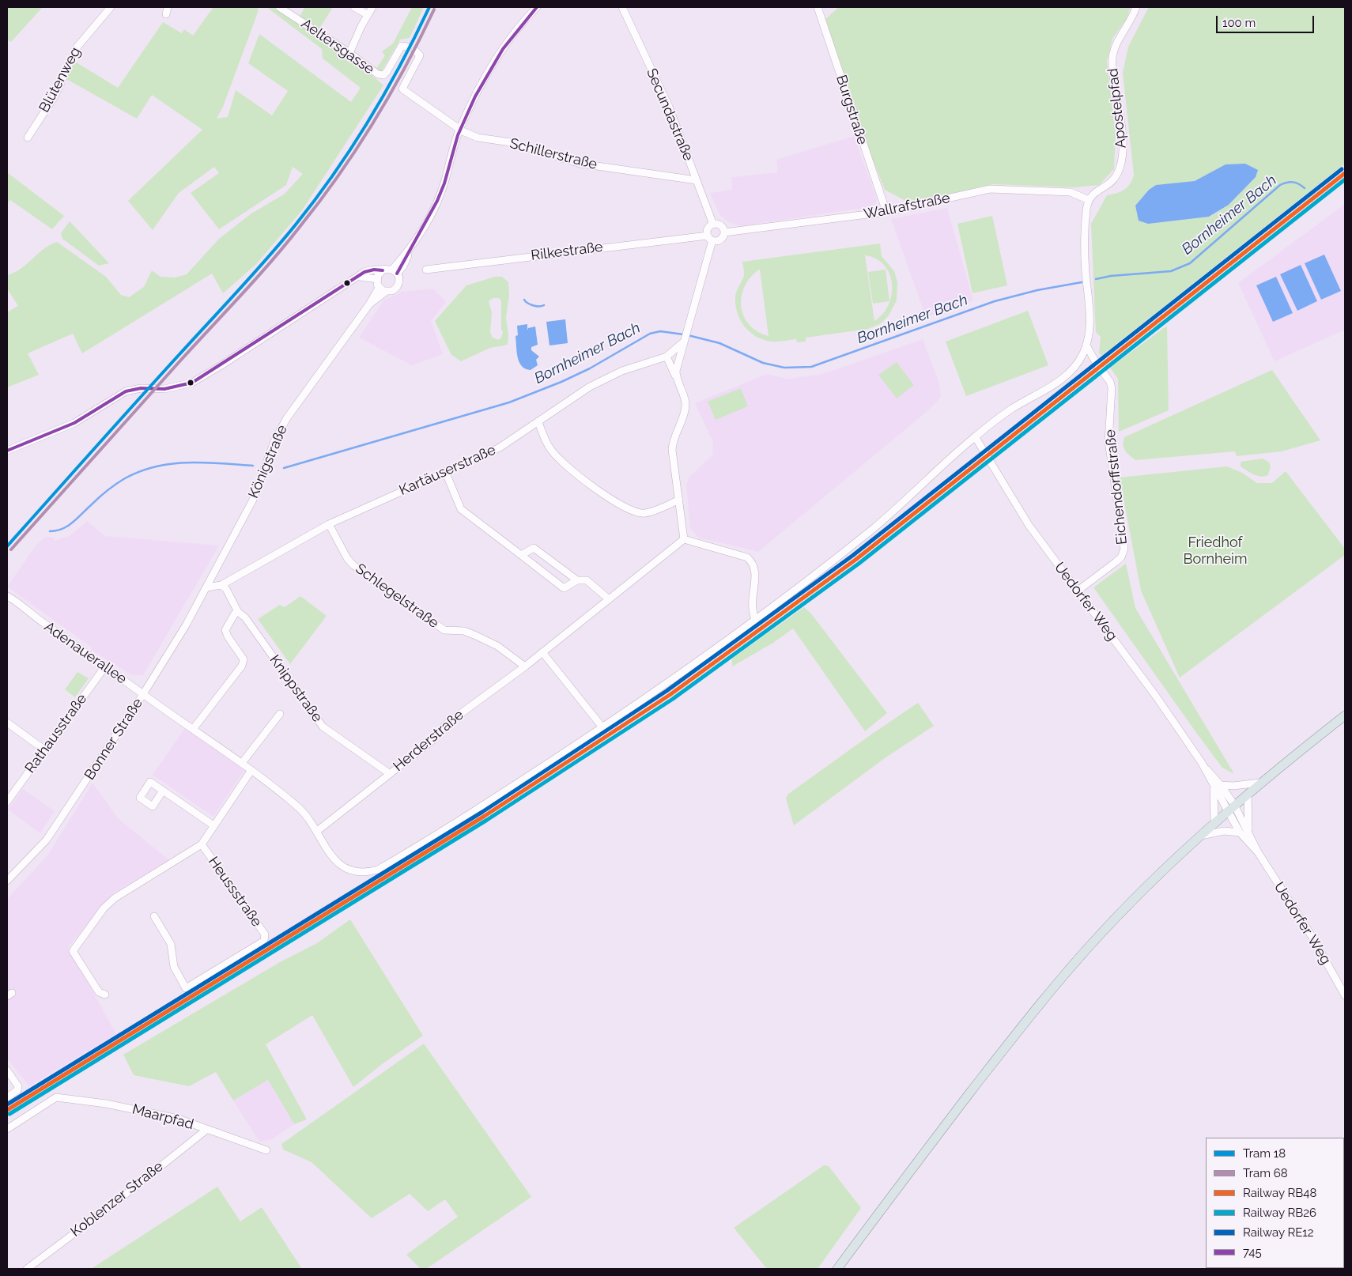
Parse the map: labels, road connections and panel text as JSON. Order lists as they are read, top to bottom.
{
  "streets": {
    "street": [
      "Aeltersgasse",
      "Blütenweg",
      "Apostelpfad",
      "Burgstraße",
      "Secundastraße",
      "Schillerstraße",
      "Wallrafstraße",
      "Rilkestraße",
      "Königstraße",
      "Kartäuserstraße",
      "Eichendorffstraße",
      "Schlegelstraße",
      "Uedorfer Weg",
      "Adenauerallee",
      "Knippstraße",
      "Rathausstraße",
      "Bonner Straße",
      "Herderstraße",
      "Heussstraße",
      "Maarpfad",
      "Koblenzer Straße"
    ]
  },
  "crossings": [
    ["Apostelpfad", "Wallrafstraße"],
    ["Burgstraße", "Wallrafstraße"],
    ["Secundastraße", "Schillerstraße"],
    ["Secundastraße", "Wallrafstraße"],
    ["Secundastraße", "Rilkestraße"],
    ["Schillerstraße", "Königstraße"],
    ["Wallrafstraße", "Rilkestraße"],
    ["Königstraße", "Kartäuserstraße"],
    ["Königstraße", "Bonner Straße"],
    ["Kartäuserstraße", "Schlegelstraße"],
    ["Kartäuserstraße", "Knippstraße"],
    ["Kartäuserstraße", "Bonner Straße"],
    ["Eichendorffstraße", "Uedorfer Weg"],
    ["Schlegelstraße", "Herderstraße"],
    ["Uedorfer Weg", "Adenauerallee"],
    ["Adenauerallee", "Rathausstraße"],
    ["Adenauerallee", "Bonner Straße"],
    ["Adenauerallee", "Herderstraße"],
    ["Knippstraße", "Herderstraße"],
    ["Maarpfad", "Koblenzer Straße"]
  ],
  "water": ["Bornheimer Bach"],
  "parks": ["Friedhof Bornheim"],
  "lines": [
    "tram line 18",
    "transit line 745",
    "tram line 68",
    "rail line RE12",
    "rail line RB48",
    "rail line RB26"
  ],
  "legend": [
    "Tram 18",
    "Tram 68",
    "Railway RB48",
    "Railway RB26",
    "Railway RE12",
    "745"
  ],
  "scale_bar": "100 m"
}
